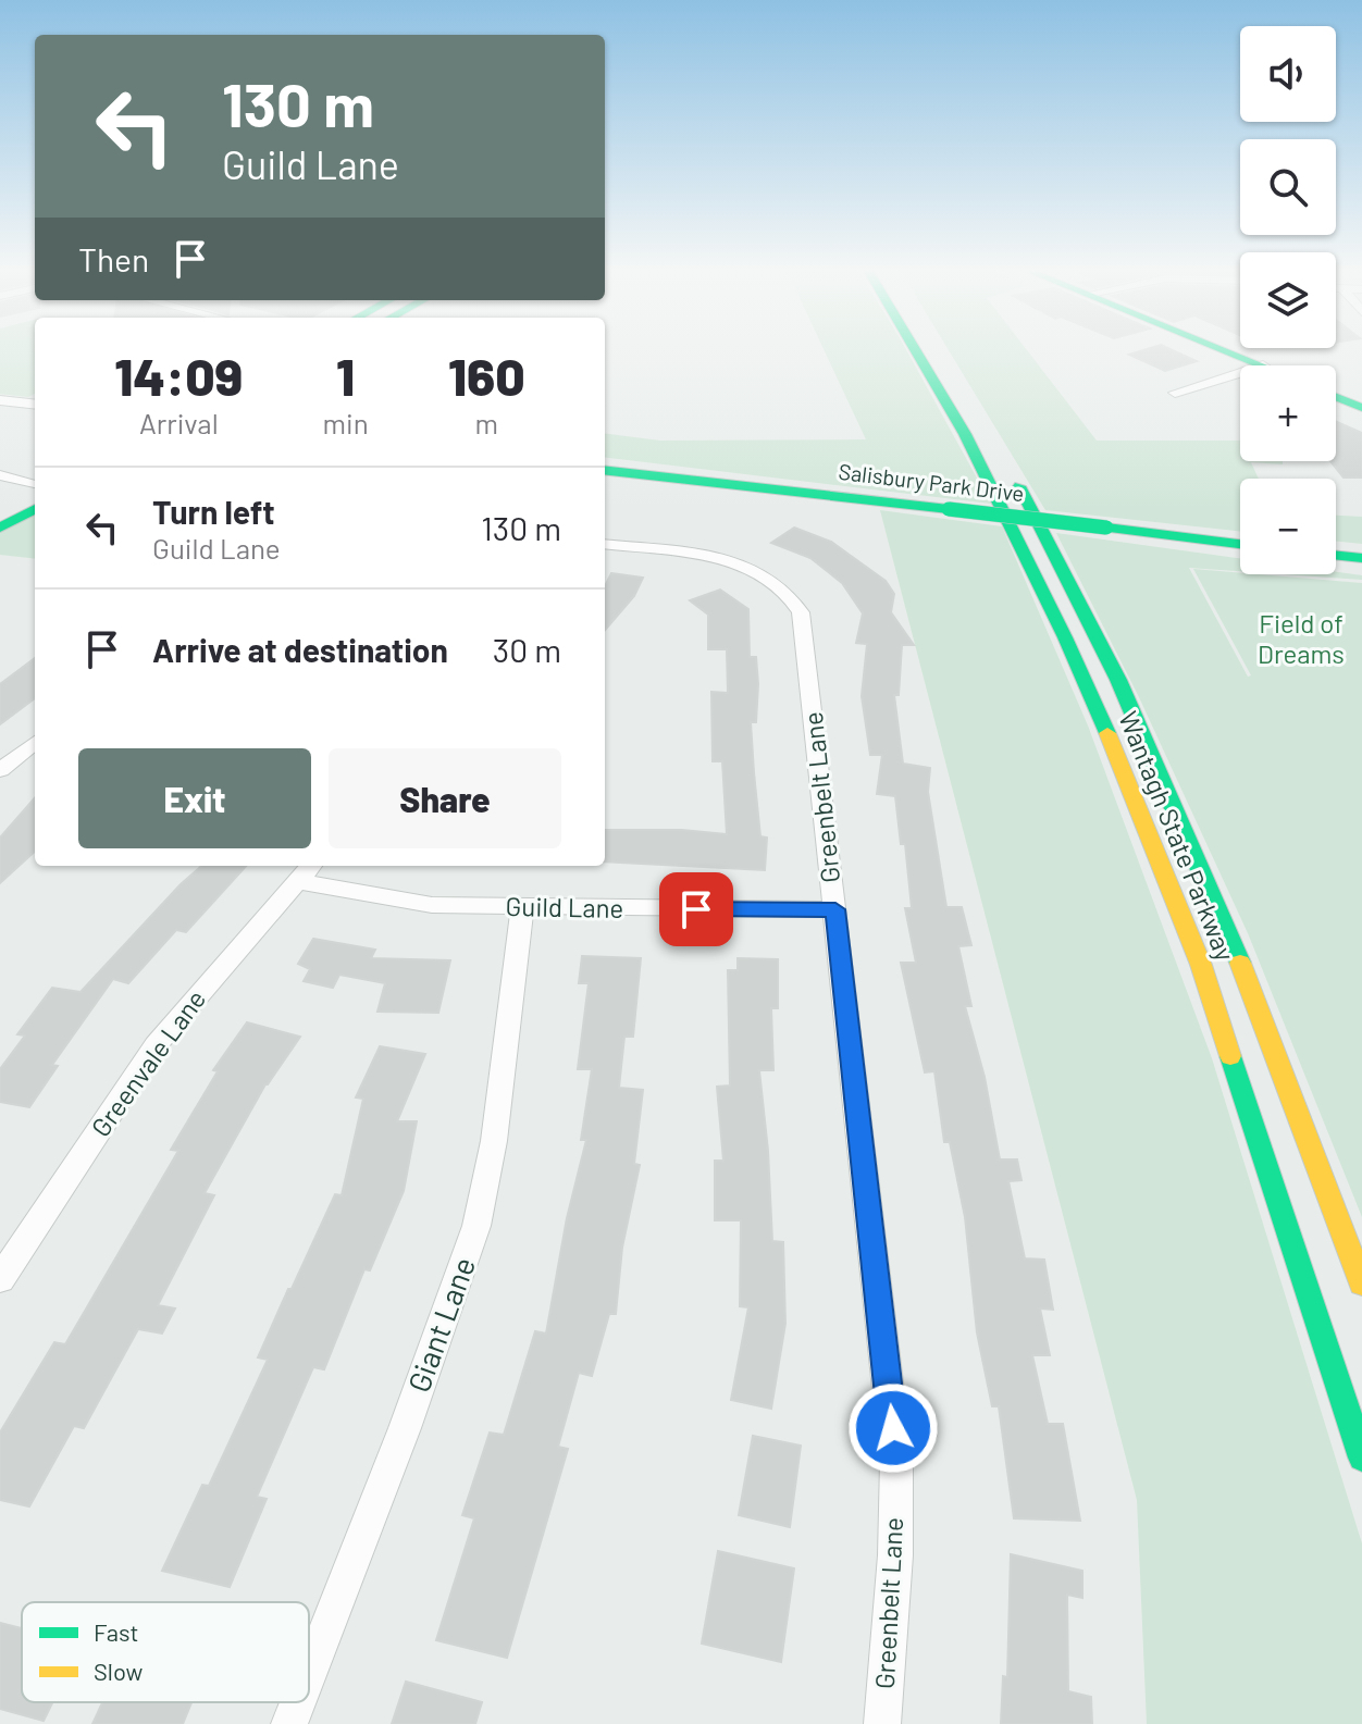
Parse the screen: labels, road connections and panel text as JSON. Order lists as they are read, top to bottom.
{
  "streets": {
    "main road": ["Salisbury Park Drive", "Wantagh State Parkway"],
    "street": [
      "Greenbelt Lane",
      "Guild Lane",
      "Greenvale Lane",
      "Giant Lane"
    ]
  },
  "crossings": [
    ["Greenbelt Lane", "Guild Lane"],
    ["Guild Lane", "Greenvale Lane"],
    ["Guild Lane", "Giant Lane"]
  ],
  "parks": ["Field of Dreams"],
  "legend": ["Fast", "Slow"],
  "page": {
    "map_buttons": ["+", "−"],
    "turn": ["130 m", "Guild Lane"],
    "then": "Then",
    "eta": [
      "14:09",
      "Arrival",
      "1",
      "min",
      "160",
      "m"
    ],
    "list": [
      {
        "name": "Turn left",
        "note": "Guild Lane",
        "value": "130 m"
      },
      {
        "name": "Arrive at destination",
        "value": "30 m"
      }
    ],
    "buttons": ["Exit", "Share"]
  }
}
